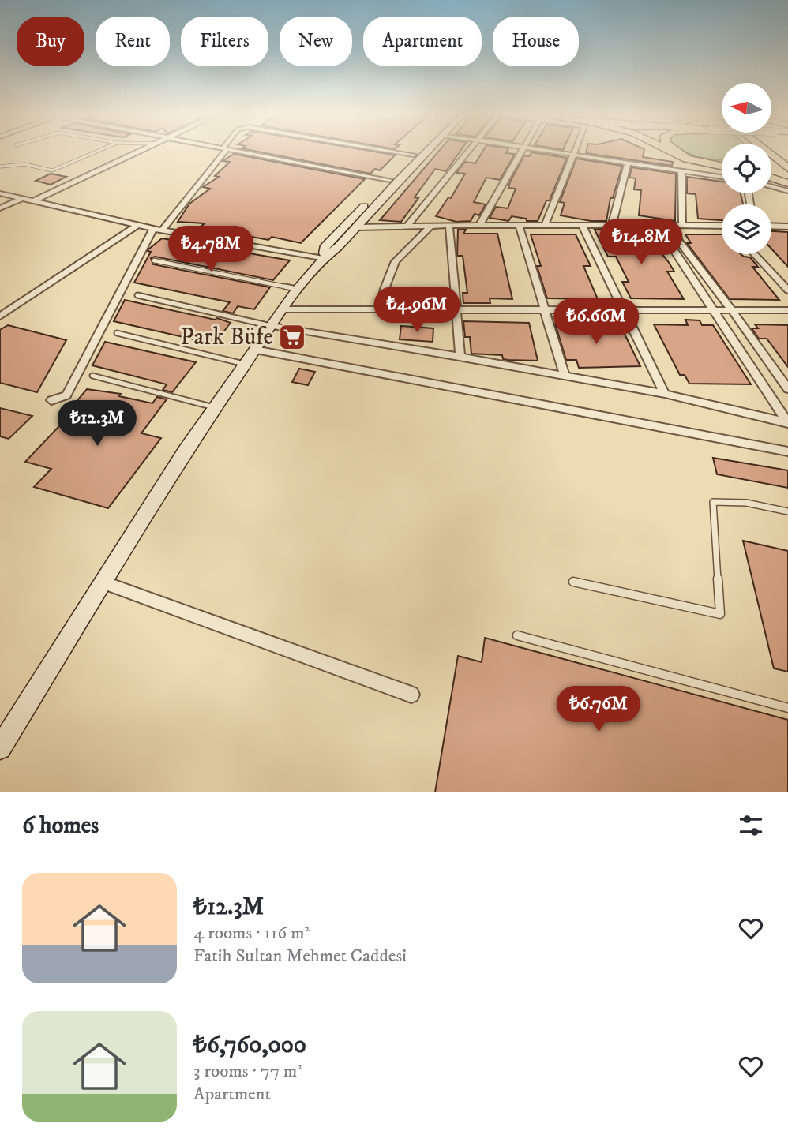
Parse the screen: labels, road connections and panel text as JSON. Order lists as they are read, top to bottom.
{
  "places": {
    "supermarket": ["Park Büfe"]
  },
  "north": "left",
  "page": {
    "chip": [
      "Buy",
      "Rent",
      "Filters",
      "New",
      "Apartment",
      "House"
    ],
    "price": [
      "₺14.8M",
      "₺4.78M",
      "₺4.96M",
      "₺6.66M",
      "₺12.3M",
      "₺6.76M"
    ],
    "heading": "6 homes",
    "list": [
      {
        "name": "₺12.3M",
        "note": "4 rooms · 116 m² · Fatih Sultan Mehmet Caddesi"
      },
      {
        "name": "₺6,760,000",
        "note": "3 rooms · 77 m² · Apartment"
      }
    ]
  }
}
